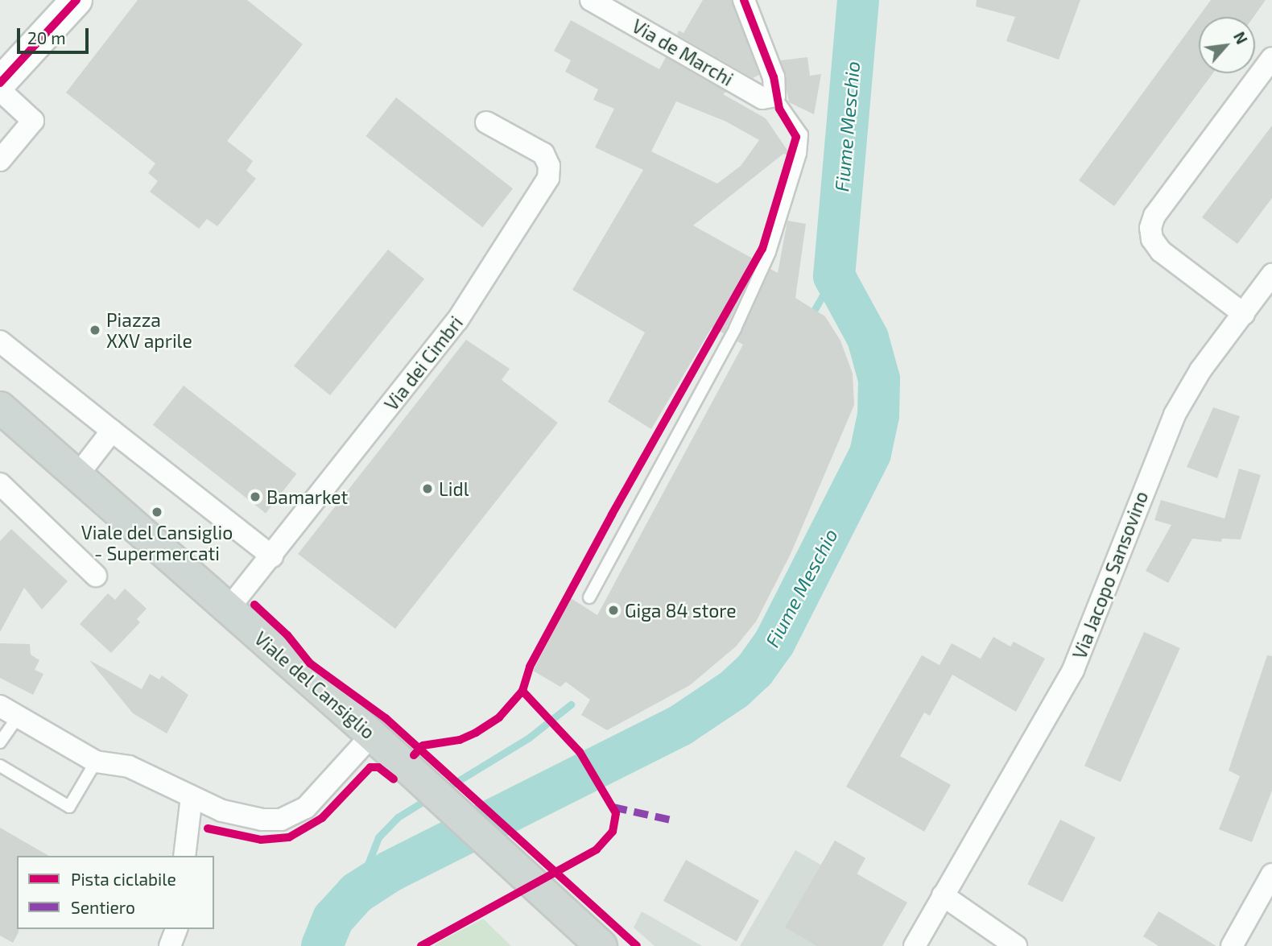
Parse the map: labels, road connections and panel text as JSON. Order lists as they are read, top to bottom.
{
  "streets": {
    "main road": ["Viale del Cansiglio"],
    "street": ["Via de Marchi", "Via dei Cimbri", "Via Jacopo Sansovino"]
  },
  "crossings": [
    ["Via dei Cimbri", "Viale del Cansiglio"]
  ],
  "water": ["Fiume Meschio"],
  "places": [
    "Piazza XXV aprile",
    "Lidl",
    "Bamarket",
    "Viale del Cansiglio - Supermercati",
    "Giga 84 store"
  ],
  "legend": ["Pista ciclabile", "Sentiero"],
  "scale_bar": "20 m",
  "north": "top right"
}
